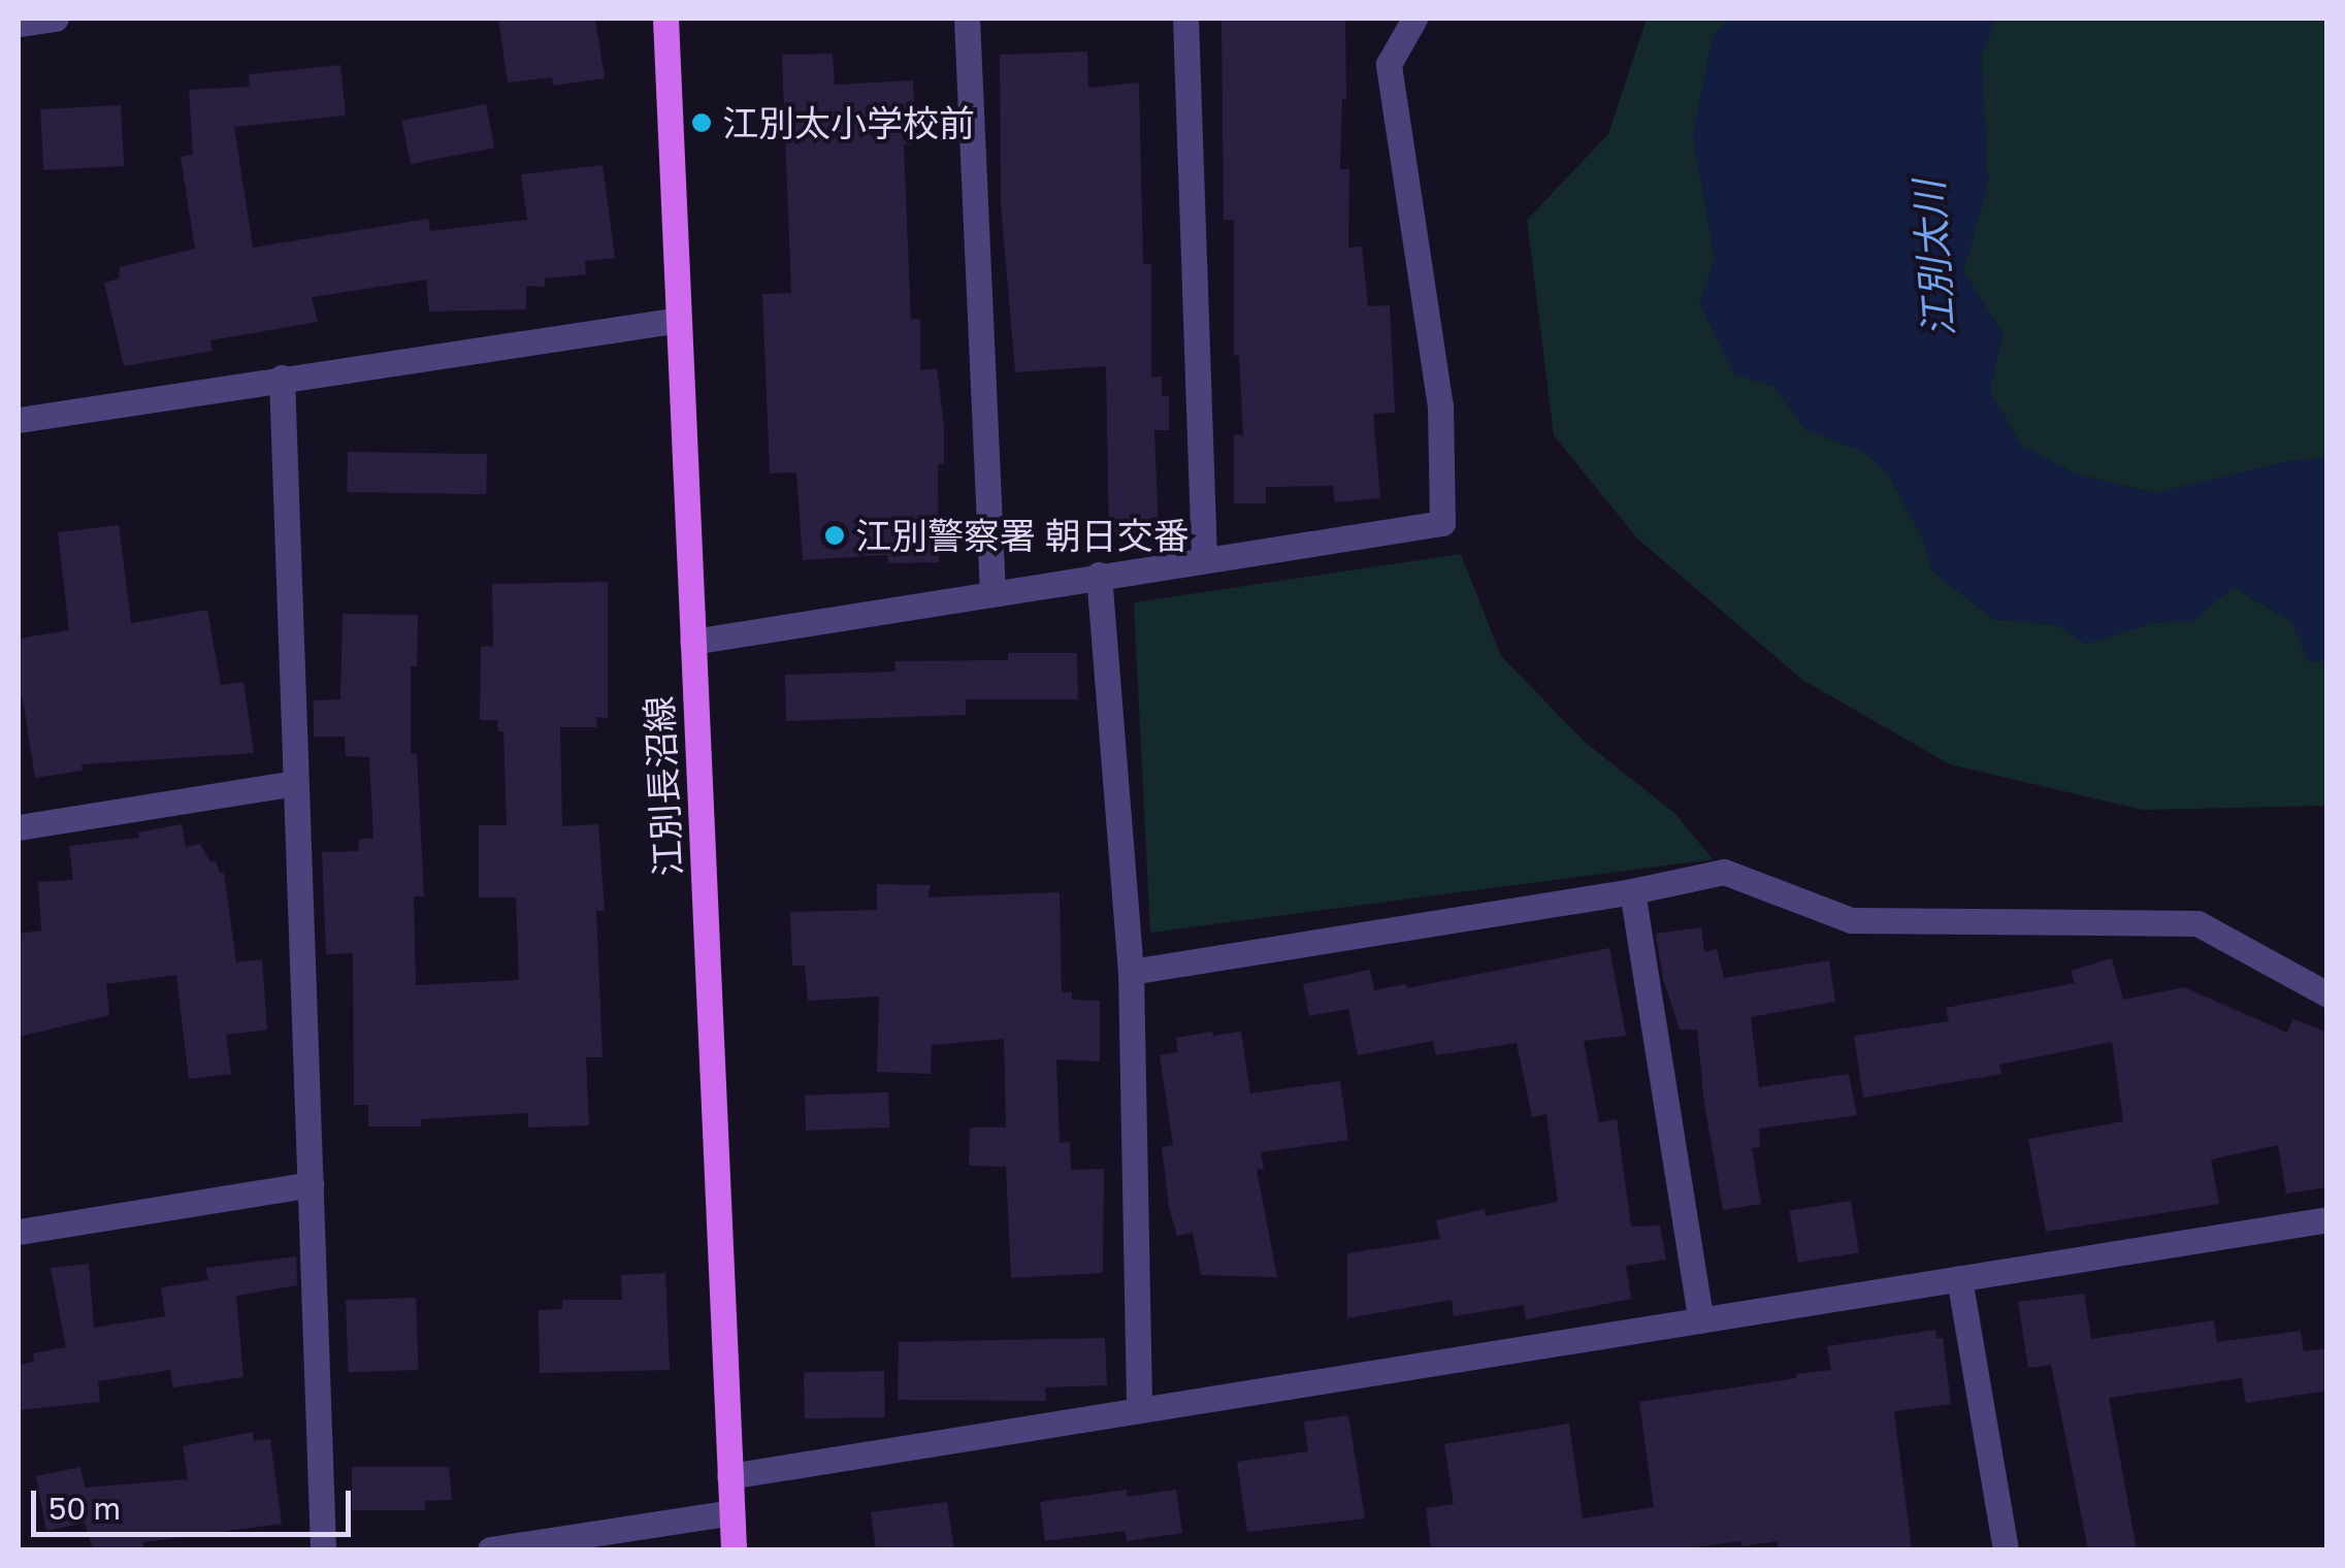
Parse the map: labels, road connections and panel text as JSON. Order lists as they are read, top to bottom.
{
  "streets": {
    "main road": ["江別長沼線"]
  },
  "water": ["江別太川"],
  "places": ["江別太小学校前", "江別警察署 朝日交番"],
  "scale_bar": "50 m"
}
